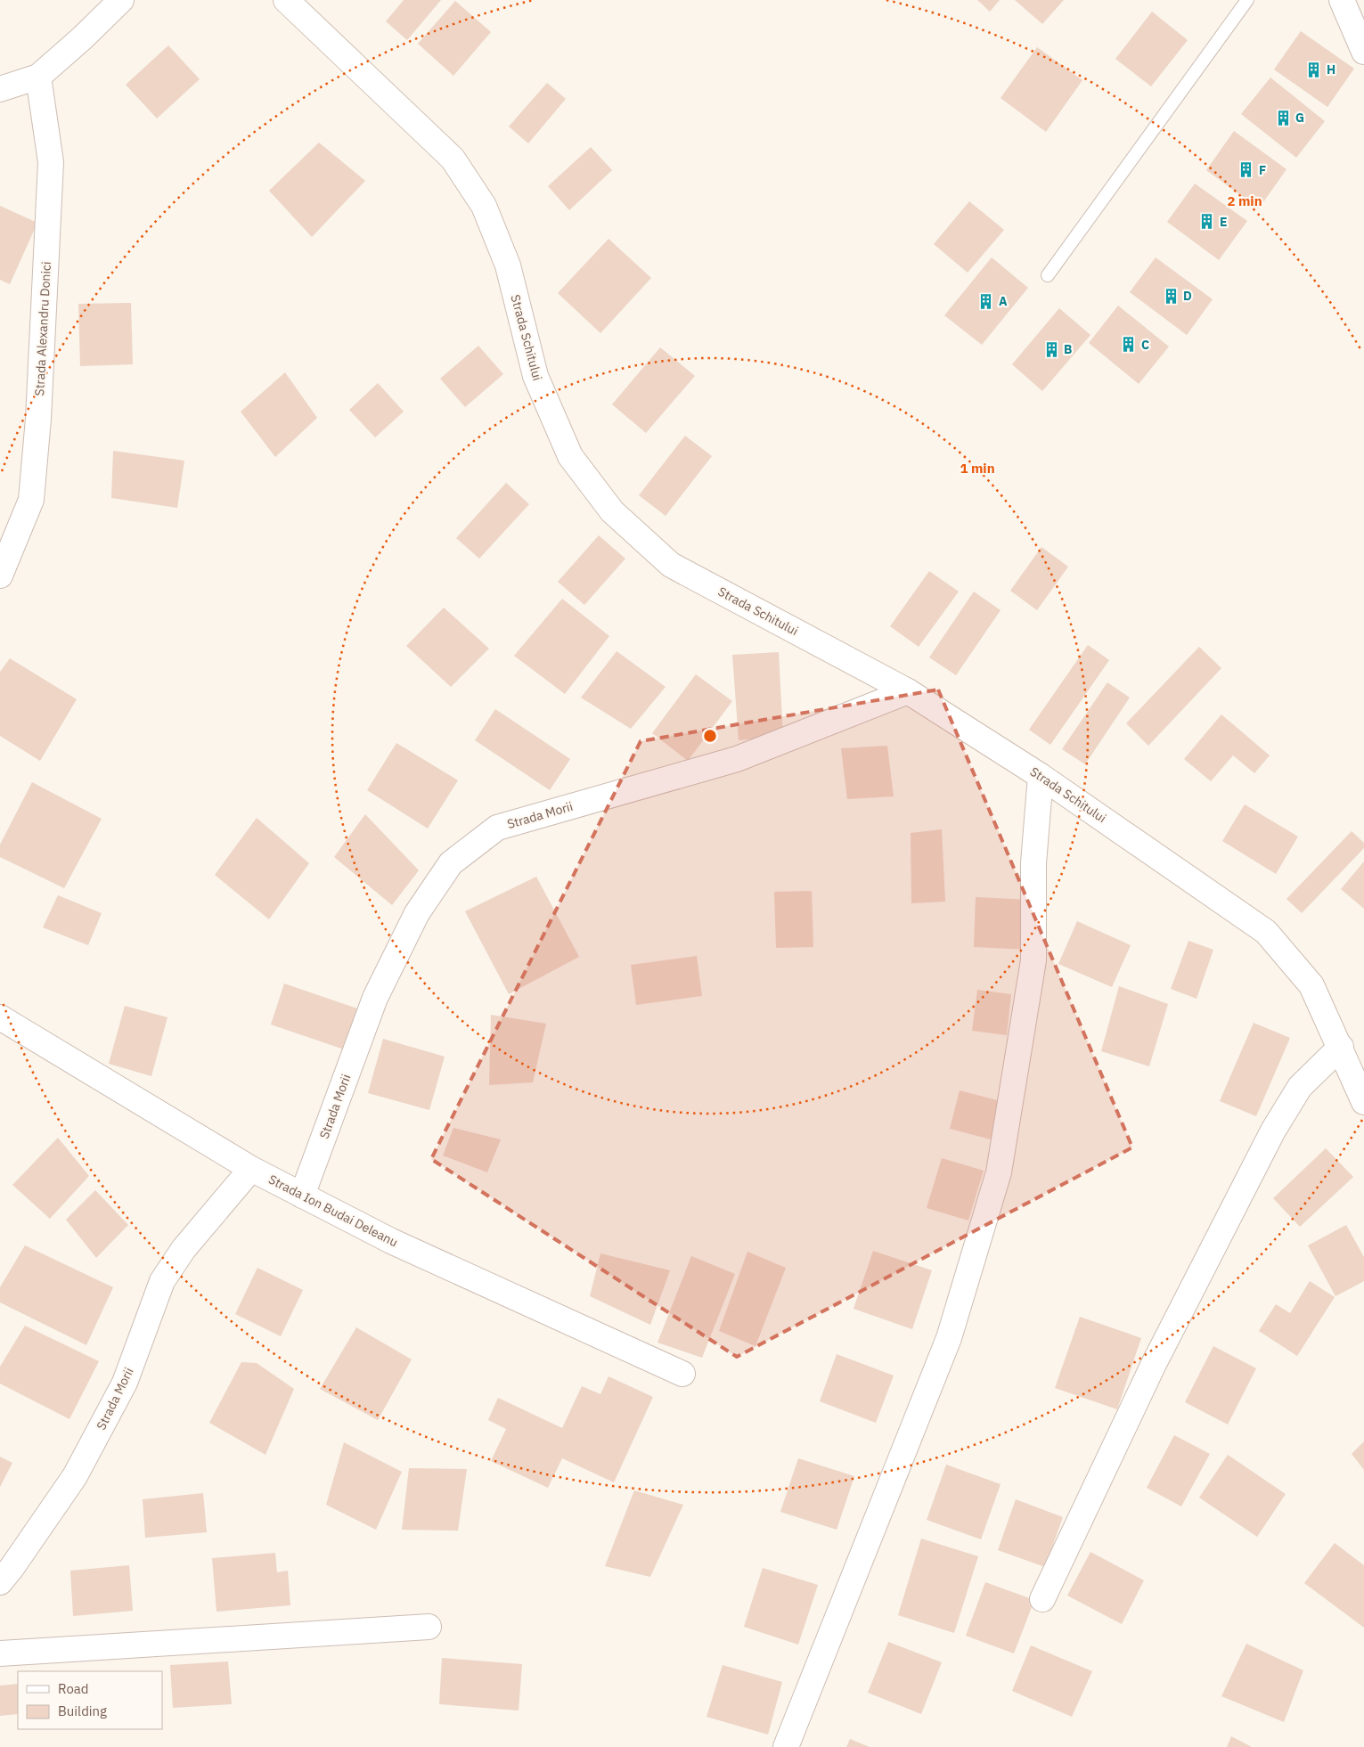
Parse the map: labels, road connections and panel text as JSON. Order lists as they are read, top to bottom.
{
  "streets": {
    "street": [
      "Strada Alexandru Donici",
      "Strada Schitului",
      "Strada Morii",
      "Strada Ion Budai Deleanu"
    ]
  },
  "crossings": [
    ["Strada Schitului", "Strada Morii"],
    ["Strada Morii", "Strada Ion Budai Deleanu"]
  ],
  "places": {
    "building": [
      "H",
      "G",
      "F",
      "E",
      "D",
      "A",
      "C",
      "B"
    ]
  },
  "legend": ["Road", "Building"],
  "rings": ["2 min", "1 min"]
}
